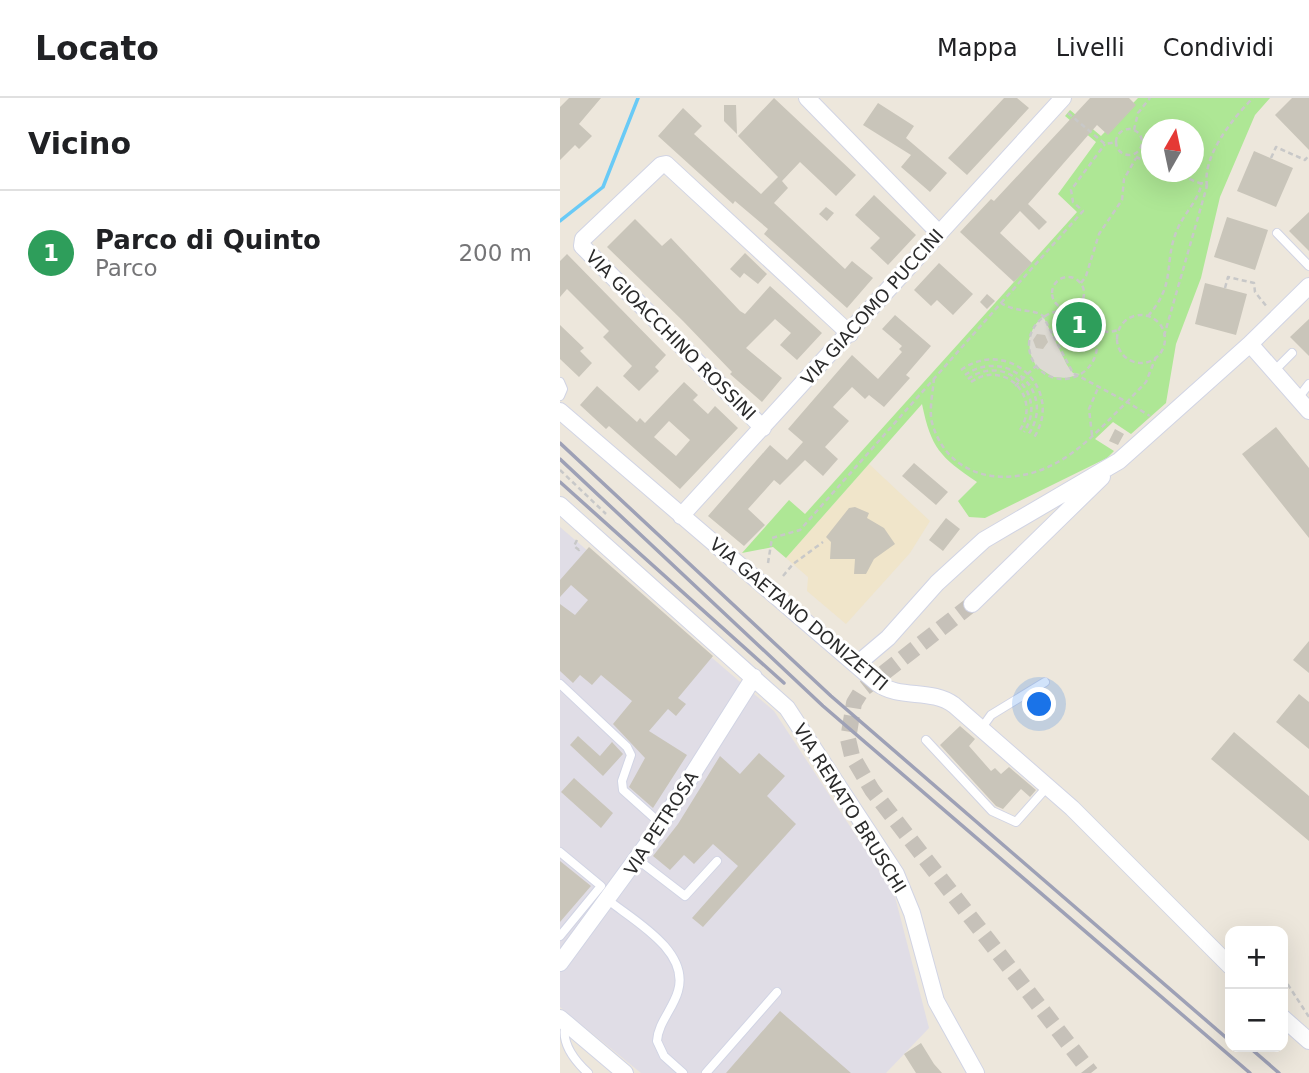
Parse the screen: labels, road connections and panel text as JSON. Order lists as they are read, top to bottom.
{
  "streets": {
    "street": [
      "VIA GIACOMO PUCCINI",
      "VIA GIOACCHINO ROSSINI",
      "VIA GAETANO DONIZETTI",
      "VIA RENATO BRUSCHI",
      "VIA PETROSA"
    ]
  },
  "crossings": [
    ["VIA GIACOMO PUCCINI", "VIA GIOACCHINO ROSSINI"],
    ["VIA GIACOMO PUCCINI", "VIA GAETANO DONIZETTI"],
    ["VIA RENATO BRUSCHI", "VIA PETROSA"]
  ],
  "north": "top",
  "page": {
    "header": "Locato",
    "nav": ["Mappa", "Livelli", "Condividi"],
    "heading": "Vicino",
    "list": [
      {
        "mark": "1",
        "name": "Parco di Quinto",
        "note": "Parco",
        "value": "200 m"
      }
    ],
    "pins": "1",
    "map_buttons": ["+", "−"]
  }
}
